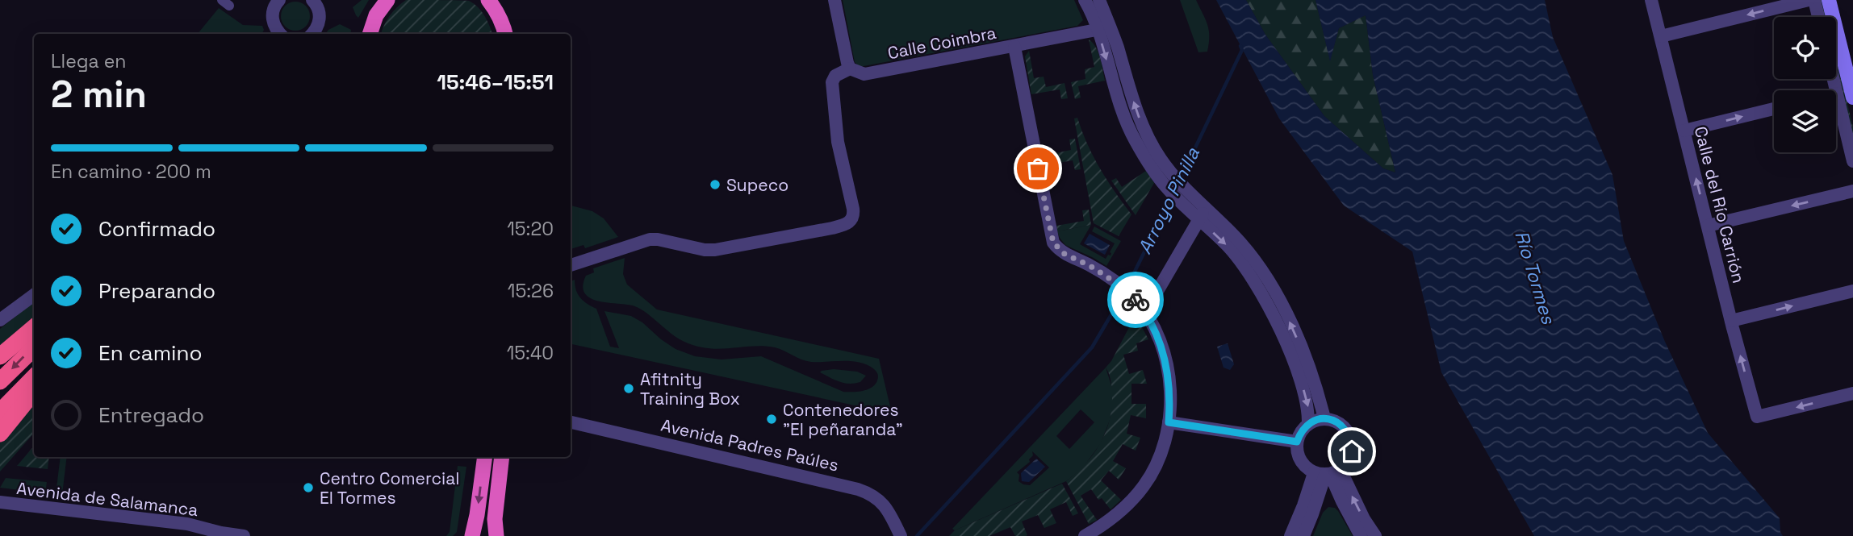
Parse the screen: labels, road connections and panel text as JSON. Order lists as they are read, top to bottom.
{
  "streets": {
    "street": [
      "Calle Coimbra",
      "Calle del Río Carrión",
      "Avenida Padres Paúles",
      "Avenida de Salamanca"
    ]
  },
  "water": ["Arroyo Pinilla", "Río Tormes"],
  "places": [
    "Supeco",
    "Afitnity Training Box",
    "Contenedores \"El peñaranda\"",
    "Centro Comercial El Tormes"
  ],
  "page": {
    "heading": ["2 min", "Llega en", "15:46–15:51"],
    "bar": "En camino · 200 m",
    "list": [
      ["Confirmado", "15:20"],
      ["Preparando", "15:26"],
      ["En camino", "15:40"],
      "Entregado"
    ]
  }
}
